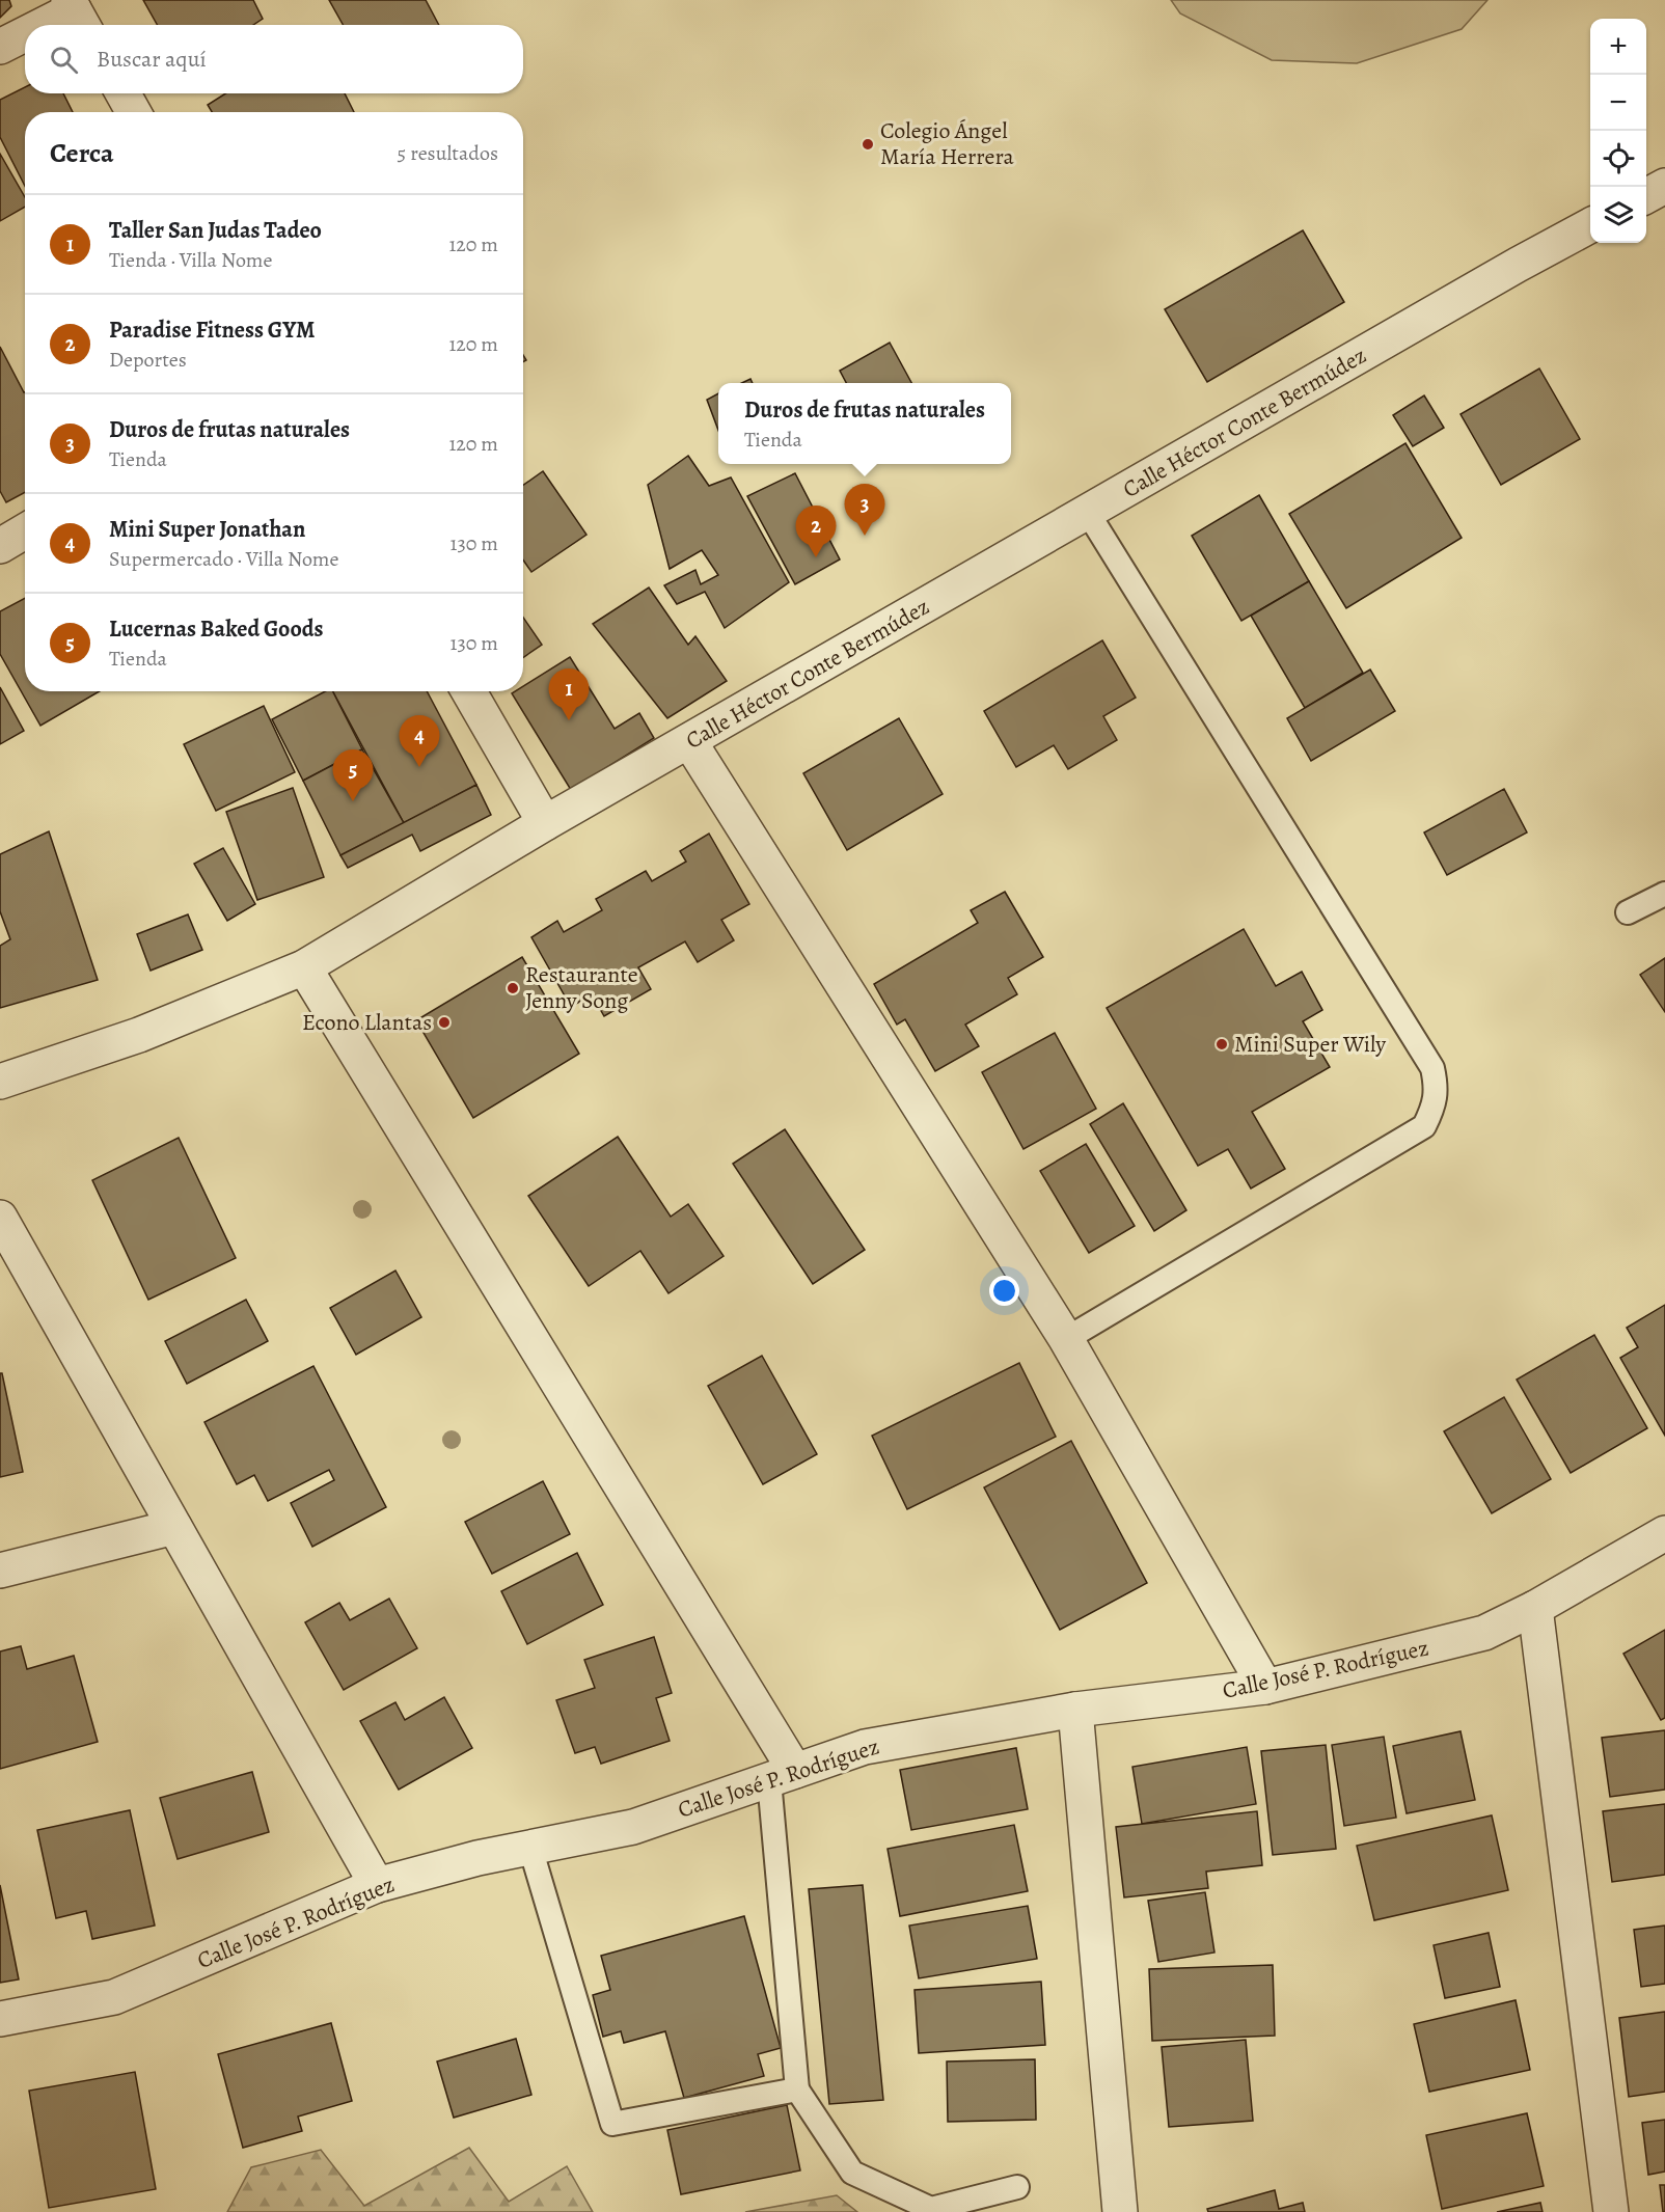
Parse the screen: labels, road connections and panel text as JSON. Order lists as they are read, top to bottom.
{
  "streets": {
    "street": ["Calle Héctor Conte Bermúdez", "Calle José P. Rodríguez"]
  },
  "places": [
    "Colegio Ángel María Herrera",
    "Restaurante Jenny Song",
    "Econo Llantas",
    "Mini Super Wily"
  ],
  "page": {
    "map_buttons": ["+", "−"],
    "search": "Buscar aquí",
    "heading": ["Cerca", "5 resultados"],
    "list": [
      {
        "mark": "1",
        "name": "Taller San Judas Tadeo",
        "note": "Tienda · Villa Nome",
        "value": "120 m"
      },
      {
        "mark": "2",
        "name": "Paradise Fitness GYM",
        "note": "Deportes",
        "value": "120 m"
      },
      {
        "mark": "3",
        "name": "Duros de frutas naturales",
        "note": "Tienda",
        "value": "120 m"
      },
      {
        "mark": "4",
        "name": "Mini Super Jonathan",
        "note": "Supermercado · Villa Nome",
        "value": "130 m"
      },
      {
        "mark": "5",
        "name": "Lucernas Baked Goods",
        "note": "Tienda",
        "value": "130 m"
      }
    ],
    "popup": ["Duros de frutas naturales", "Tienda"],
    "pins": [
      "3",
      "2",
      "1",
      "4",
      "5"
    ]
  }
}
